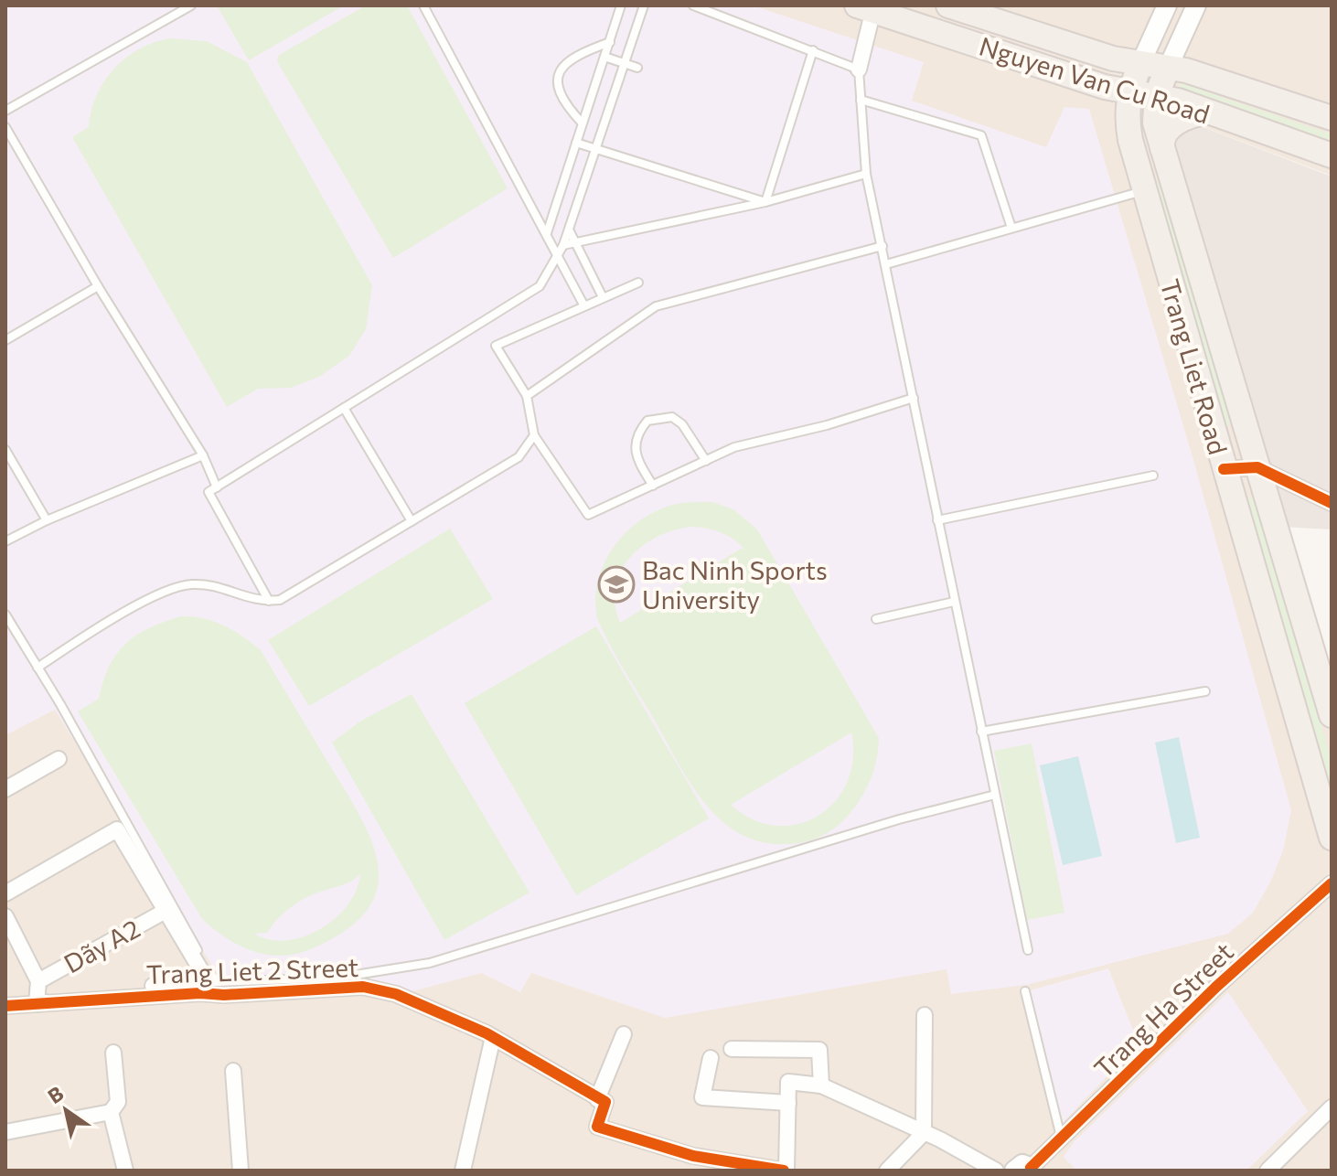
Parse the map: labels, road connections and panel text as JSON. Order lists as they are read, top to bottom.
{
  "streets": {
    "main road": ["Nguyen Van Cu Road", "Trang Liet Road"],
    "street": ["Dãy A2", "Trang Liet 2 Street", "Trang Ha Street"]
  },
  "crossings": [
    ["Nguyen Van Cu Road", "Trang Liet Road"]
  ],
  "places": {
    "school or university": ["Bac Ninh Sports University"]
  },
  "north": "top left"
}
